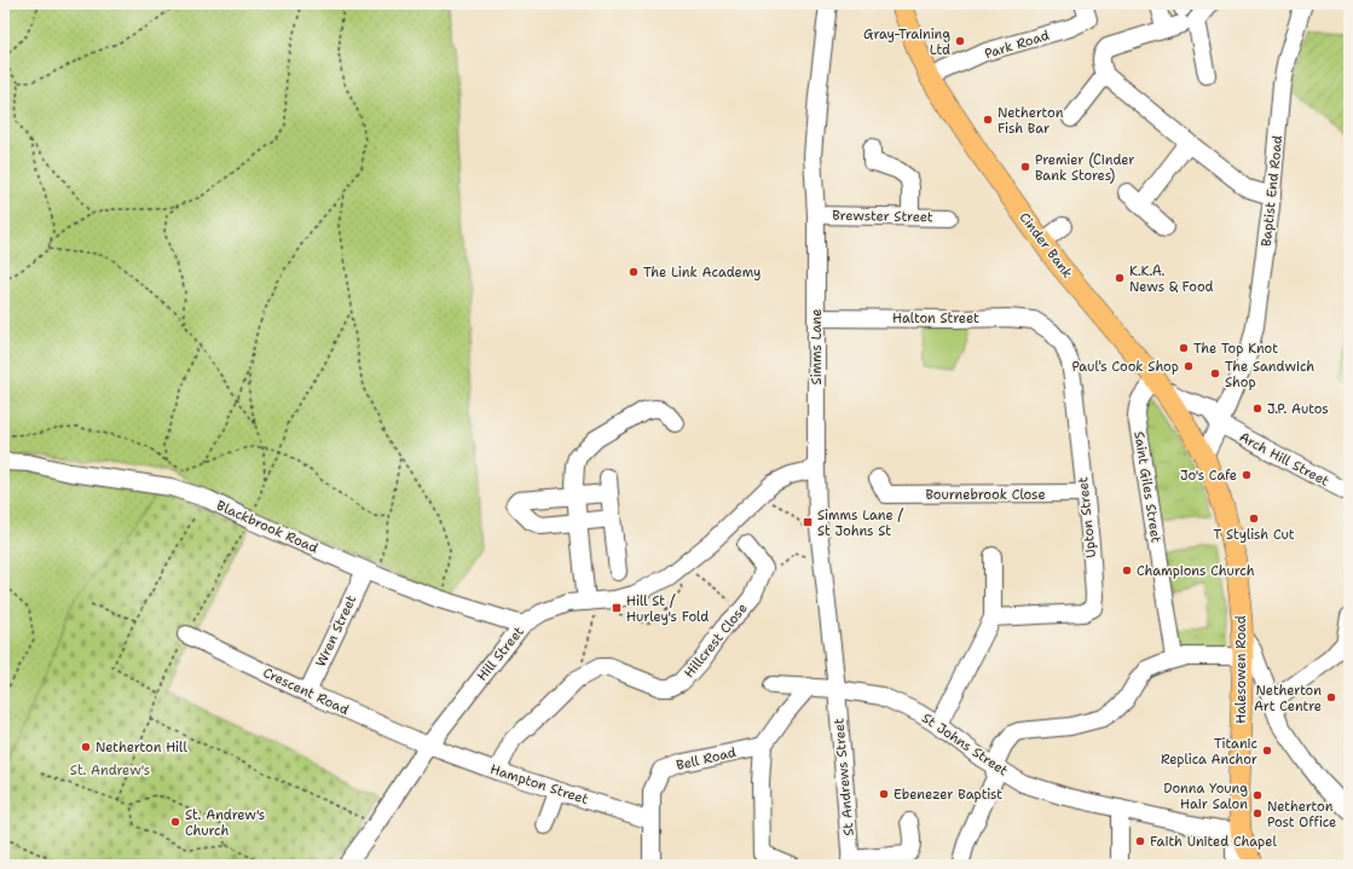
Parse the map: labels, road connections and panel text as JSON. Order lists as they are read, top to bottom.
{
  "streets": {
    "main road": ["Cinder Bank", "Halesowen Road"],
    "street": [
      "Park Road",
      "Baptist End Road",
      "Brewster Street",
      "Halton Street",
      "Simms Lane",
      "Arch Hill Street",
      "Saint Giles Street",
      "Bournebrook Close",
      "Upton Street",
      "Blackbrook Road",
      "Wren Street",
      "Hillcrest Close",
      "Hill Street",
      "Crescent Road",
      "St Johns Street",
      "Bell Road",
      "St Andrews Street",
      "Hampton Street"
    ]
  },
  "crossings": [
    ["Park Road", "Cinder Bank"],
    ["Baptist End Road", "Cinder Bank"],
    ["Baptist End Road", "Arch Hill Street"],
    ["Brewster Street", "Simms Lane"],
    ["Cinder Bank", "Saint Giles Street"],
    ["Cinder Bank", "Halesowen Road"],
    ["Halton Street", "Simms Lane"],
    ["Halton Street", "Upton Street"],
    ["Simms Lane", "Hill Street"],
    ["Simms Lane", "St Johns Street"],
    ["Simms Lane", "St Andrews Street"],
    ["Bournebrook Close", "Upton Street"],
    ["Blackbrook Road", "Wren Street"],
    ["Blackbrook Road", "Hill Street"],
    ["Wren Street", "Crescent Road"],
    ["Hillcrest Close", "Hampton Street"],
    ["Hill Street", "Crescent Road"],
    ["Hill Street", "Hampton Street"],
    ["Halesowen Road", "St Johns Street"],
    ["Crescent Road", "Hampton Street"],
    ["St Johns Street", "St Andrews Street"],
    ["Bell Road", "Hampton Street"]
  ],
  "parks": ["St. Andrew's"],
  "places": {
    "other": [
      "Gray-Training Ltd",
      "Netherton Fish Bar",
      "Premier (Cinder Bank Stores)",
      "The Link Academy",
      "K.K.A. News & Food",
      "The Top Knot",
      "Paul's Cook Shop",
      "The Sandwich Shop",
      "J.P. Autos",
      "Jo's Cafe",
      "T Stylish Cut",
      "Champions Church",
      "Netherton Art Centre",
      "Netherton Hill",
      "Titanic Replica Anchor",
      "Ebenezer Baptist",
      "Donna Young Hair Salon",
      "Netherton Post Office",
      "St. Andrew's Church",
      "Faith United Chapel"
    ],
    "transit": ["Simms Lane / St Johns St", "Hill St / Hurley's Fold"]
  }
}
